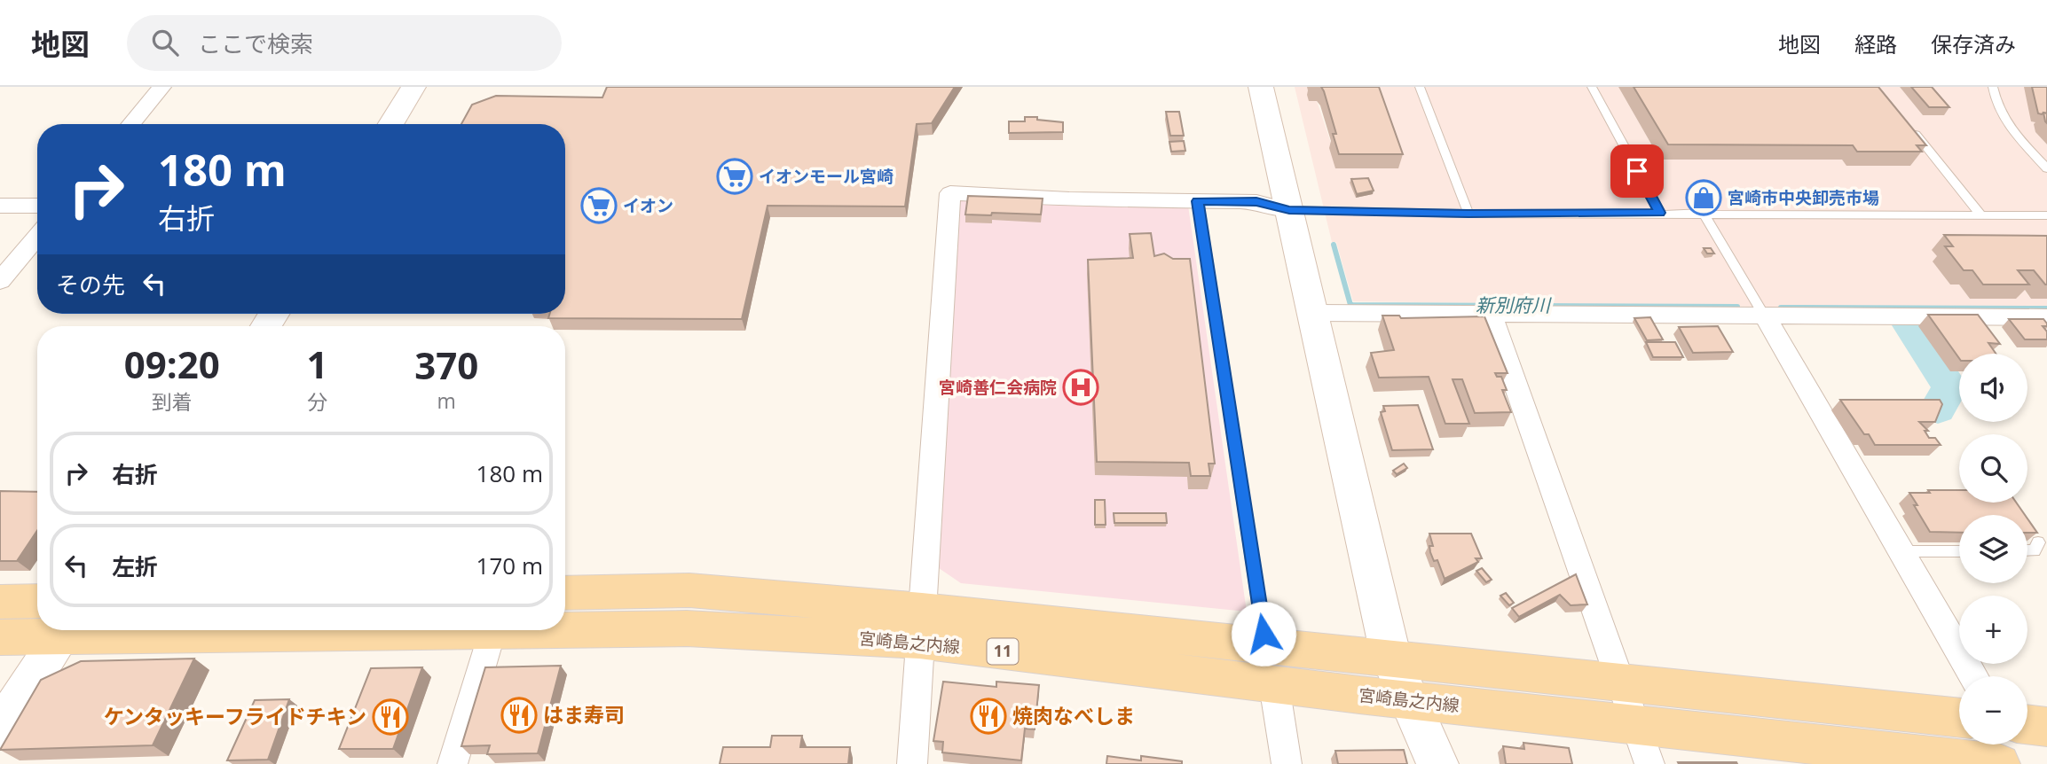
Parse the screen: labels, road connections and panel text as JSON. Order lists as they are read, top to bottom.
{
  "streets": {
    "main road": ["宮崎島之内線", "11"]
  },
  "water": ["新別府川"],
  "places": {
    "supermarket": ["イオンモール宮崎", "イオン"],
    "shop": ["宮崎市中央卸売市場"],
    "hospital": ["宮崎善仁会病院"],
    "restaurant": ["はま寿司", "焼肉なべしま", "ケンタッキーフライドチキン"]
  },
  "page": {
    "header": "地図",
    "search": "ここで検索",
    "nav": ["地図", "経路", "保存済み"],
    "turn": ["180 m", "右折"],
    "then": "その先",
    "eta": [
      "09:20",
      "到着",
      "1",
      "分",
      "370",
      "m"
    ],
    "map_buttons": ["+", "−"],
    "list": [
      {
        "name": "右折",
        "value": "180 m"
      },
      {
        "name": "左折",
        "value": "170 m"
      }
    ]
  }
}
